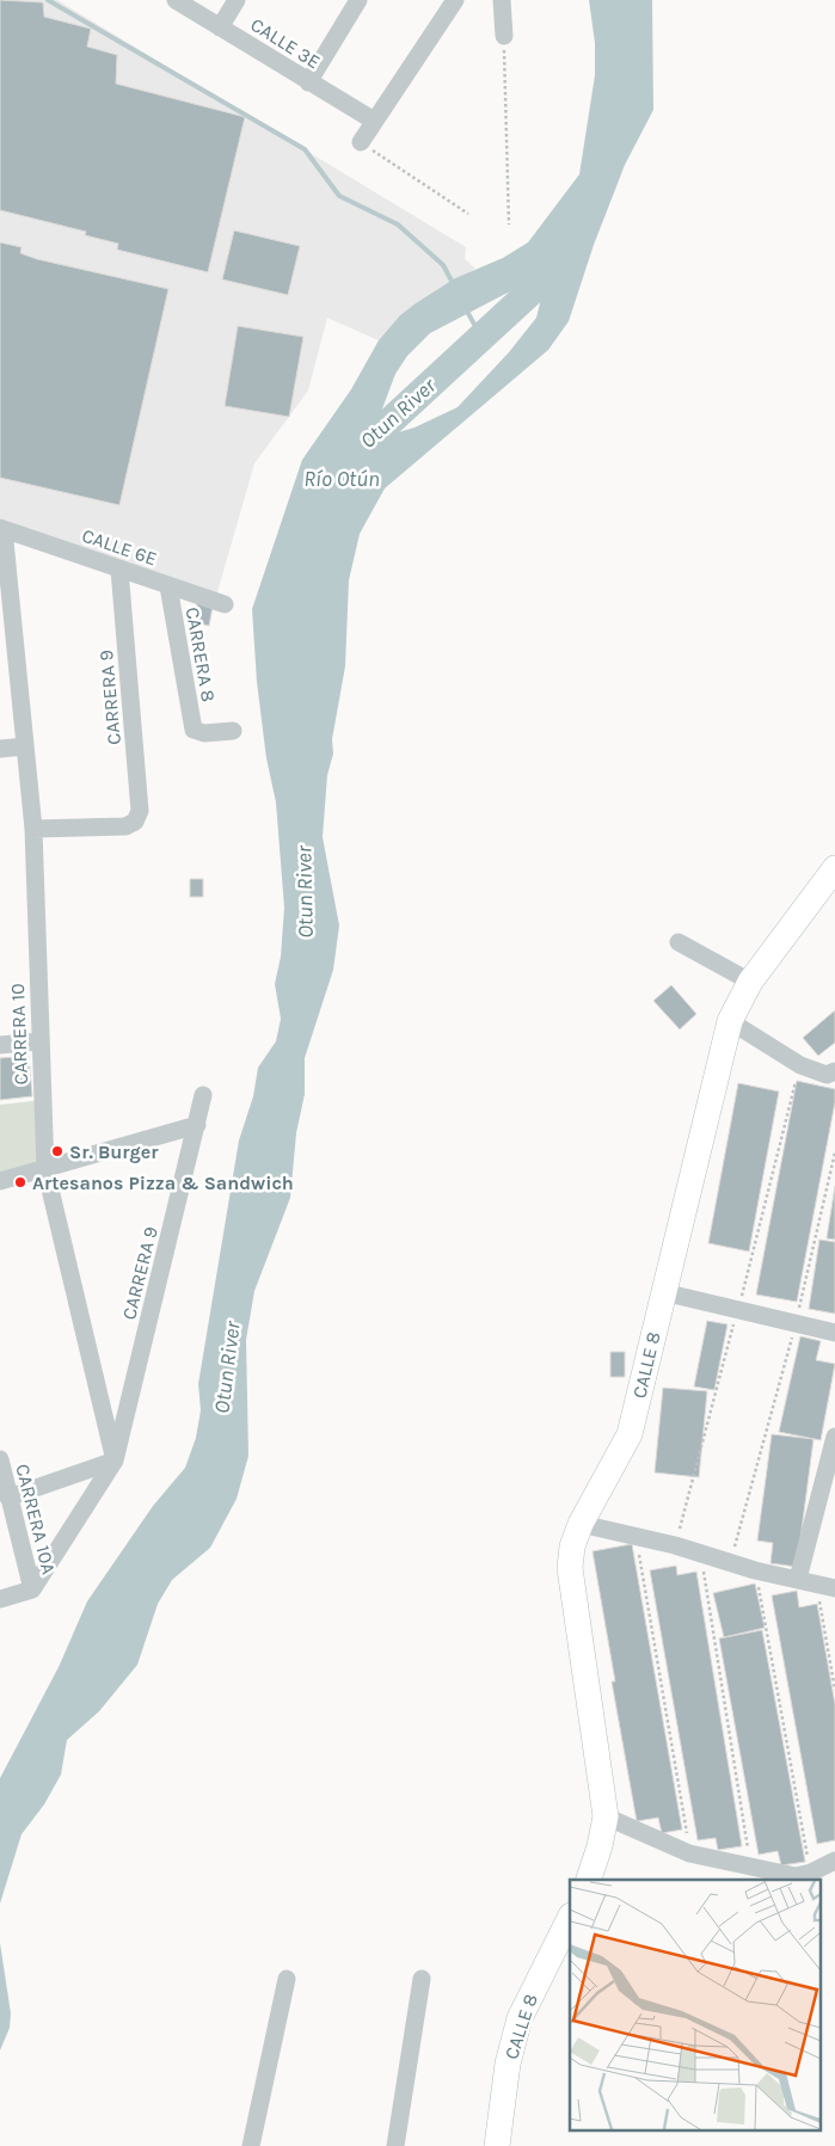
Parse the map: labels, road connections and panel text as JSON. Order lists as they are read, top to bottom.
{
  "streets": {
    "street": [
      "CALLE 3E",
      "CALLE 6E",
      "CARRERA 8",
      "CARRERA 9",
      "CARRERA 10",
      "CALLE 8",
      "CARRERA 10A"
    ]
  },
  "crossings": [
    ["CALLE 6E", "CARRERA 8"],
    ["CALLE 6E", "CARRERA 9"],
    ["CALLE 6E", "CARRERA 10"],
    ["CARRERA 9", "CARRERA 10"],
    ["CARRERA 9", "CARRERA 10A"]
  ],
  "water": ["Otun River", "Río Otún"],
  "places": ["Sr. Burger", "Artesanos Pizza & Sandwich"]
}
